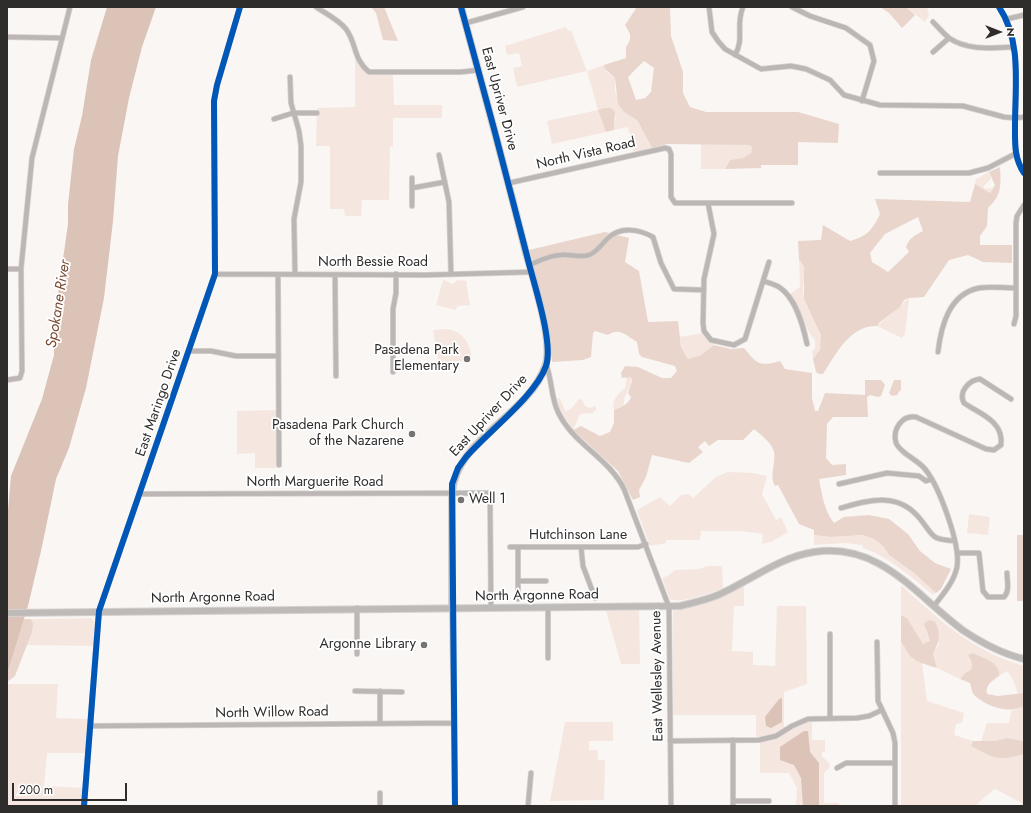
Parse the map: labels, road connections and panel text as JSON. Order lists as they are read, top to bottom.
{
  "streets": {
    "main road": ["East Upriver Drive", "North Argonne Road"],
    "street": [
      "North Vista Road",
      "North Bessie Road",
      "East Maringo Drive",
      "North Marguerite Road",
      "Hutchinson Lane",
      "East Wellesley Avenue",
      "North Willow Road"
    ]
  },
  "crossings": [
    ["East Upriver Drive", "North Vista Road"],
    ["East Upriver Drive", "North Bessie Road"],
    ["East Upriver Drive", "North Marguerite Road"],
    ["East Upriver Drive", "North Argonne Road"],
    ["East Upriver Drive", "East Wellesley Avenue"],
    ["East Upriver Drive", "North Willow Road"],
    ["North Bessie Road", "East Maringo Drive"],
    ["East Maringo Drive", "North Marguerite Road"],
    ["East Maringo Drive", "North Argonne Road"],
    ["East Maringo Drive", "North Willow Road"],
    ["North Marguerite Road", "North Argonne Road"],
    ["Hutchinson Lane", "East Wellesley Avenue"],
    ["North Argonne Road", "East Wellesley Avenue"]
  ],
  "water": ["Spokane River"],
  "places": [
    "Pasadena Park Elementary",
    "Pasadena Park Church of the Nazarene",
    "Well 1",
    "Argonne Library"
  ],
  "scale_bar": "200 m",
  "north": "right"
}
